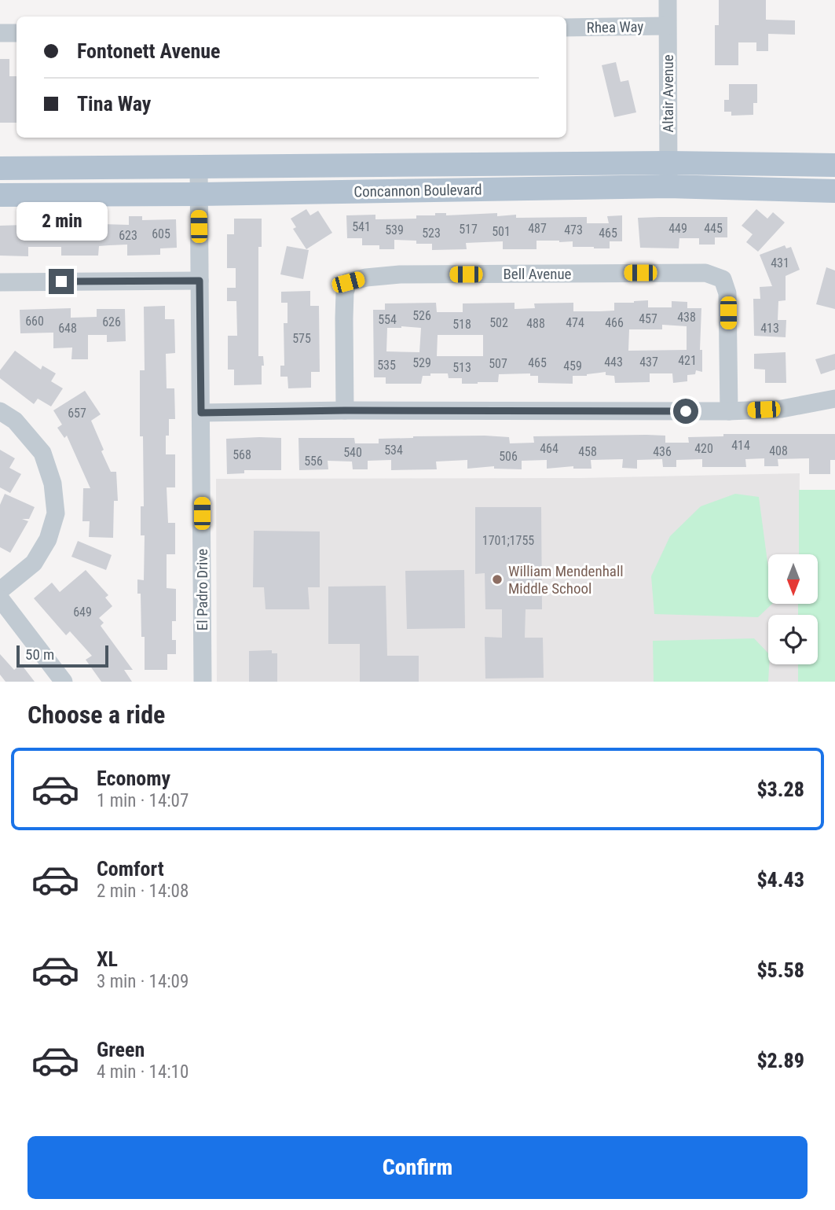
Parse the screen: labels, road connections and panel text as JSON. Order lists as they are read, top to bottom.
{
  "streets": {
    "main road": ["Concannon Boulevard"],
    "street": [
      "Rhea Way",
      "Altair Avenue",
      "Bell Avenue",
      "El Padro Drive"
    ]
  },
  "crossings": [
    ["Rhea Way", "Altair Avenue"],
    ["Altair Avenue", "Concannon Boulevard"],
    ["Concannon Boulevard", "El Padro Drive"]
  ],
  "places": ["William Mendenhall Middle School"],
  "house_numbers": [
    "541",
    "487",
    "449",
    "445",
    "517",
    "539",
    "473",
    "501",
    "523",
    "465",
    "605",
    "623",
    "431",
    "526",
    "438",
    "457",
    "554",
    "660",
    "626",
    "502",
    "474",
    "466",
    "488",
    "518",
    "648",
    "413",
    "575",
    "421",
    "443",
    "437",
    "529",
    "465",
    "507",
    "535",
    "459",
    "513",
    "657",
    "414",
    "464",
    "420",
    "534",
    "408",
    "458",
    "436",
    "540",
    "568",
    "506",
    "556",
    "1701;1755",
    "649"
  ],
  "scale_bar": "50 m",
  "north": "bottom",
  "page": {
    "banner": ["Fontonett Avenue", "Tina Way"],
    "bubble": "2 min",
    "scale": "50 m",
    "heading": "Choose a ride",
    "list": [
      {
        "name": "Economy",
        "note": "1 min · 14:07",
        "value": "$3.28"
      },
      {
        "name": "Comfort",
        "note": "2 min · 14:08",
        "value": "$4.43"
      },
      {
        "name": "XL",
        "note": "3 min · 14:09",
        "value": "$5.58"
      },
      {
        "name": "Green",
        "note": "4 min · 14:10",
        "value": "$2.89"
      }
    ],
    "buttons": "Confirm"
  }
}
